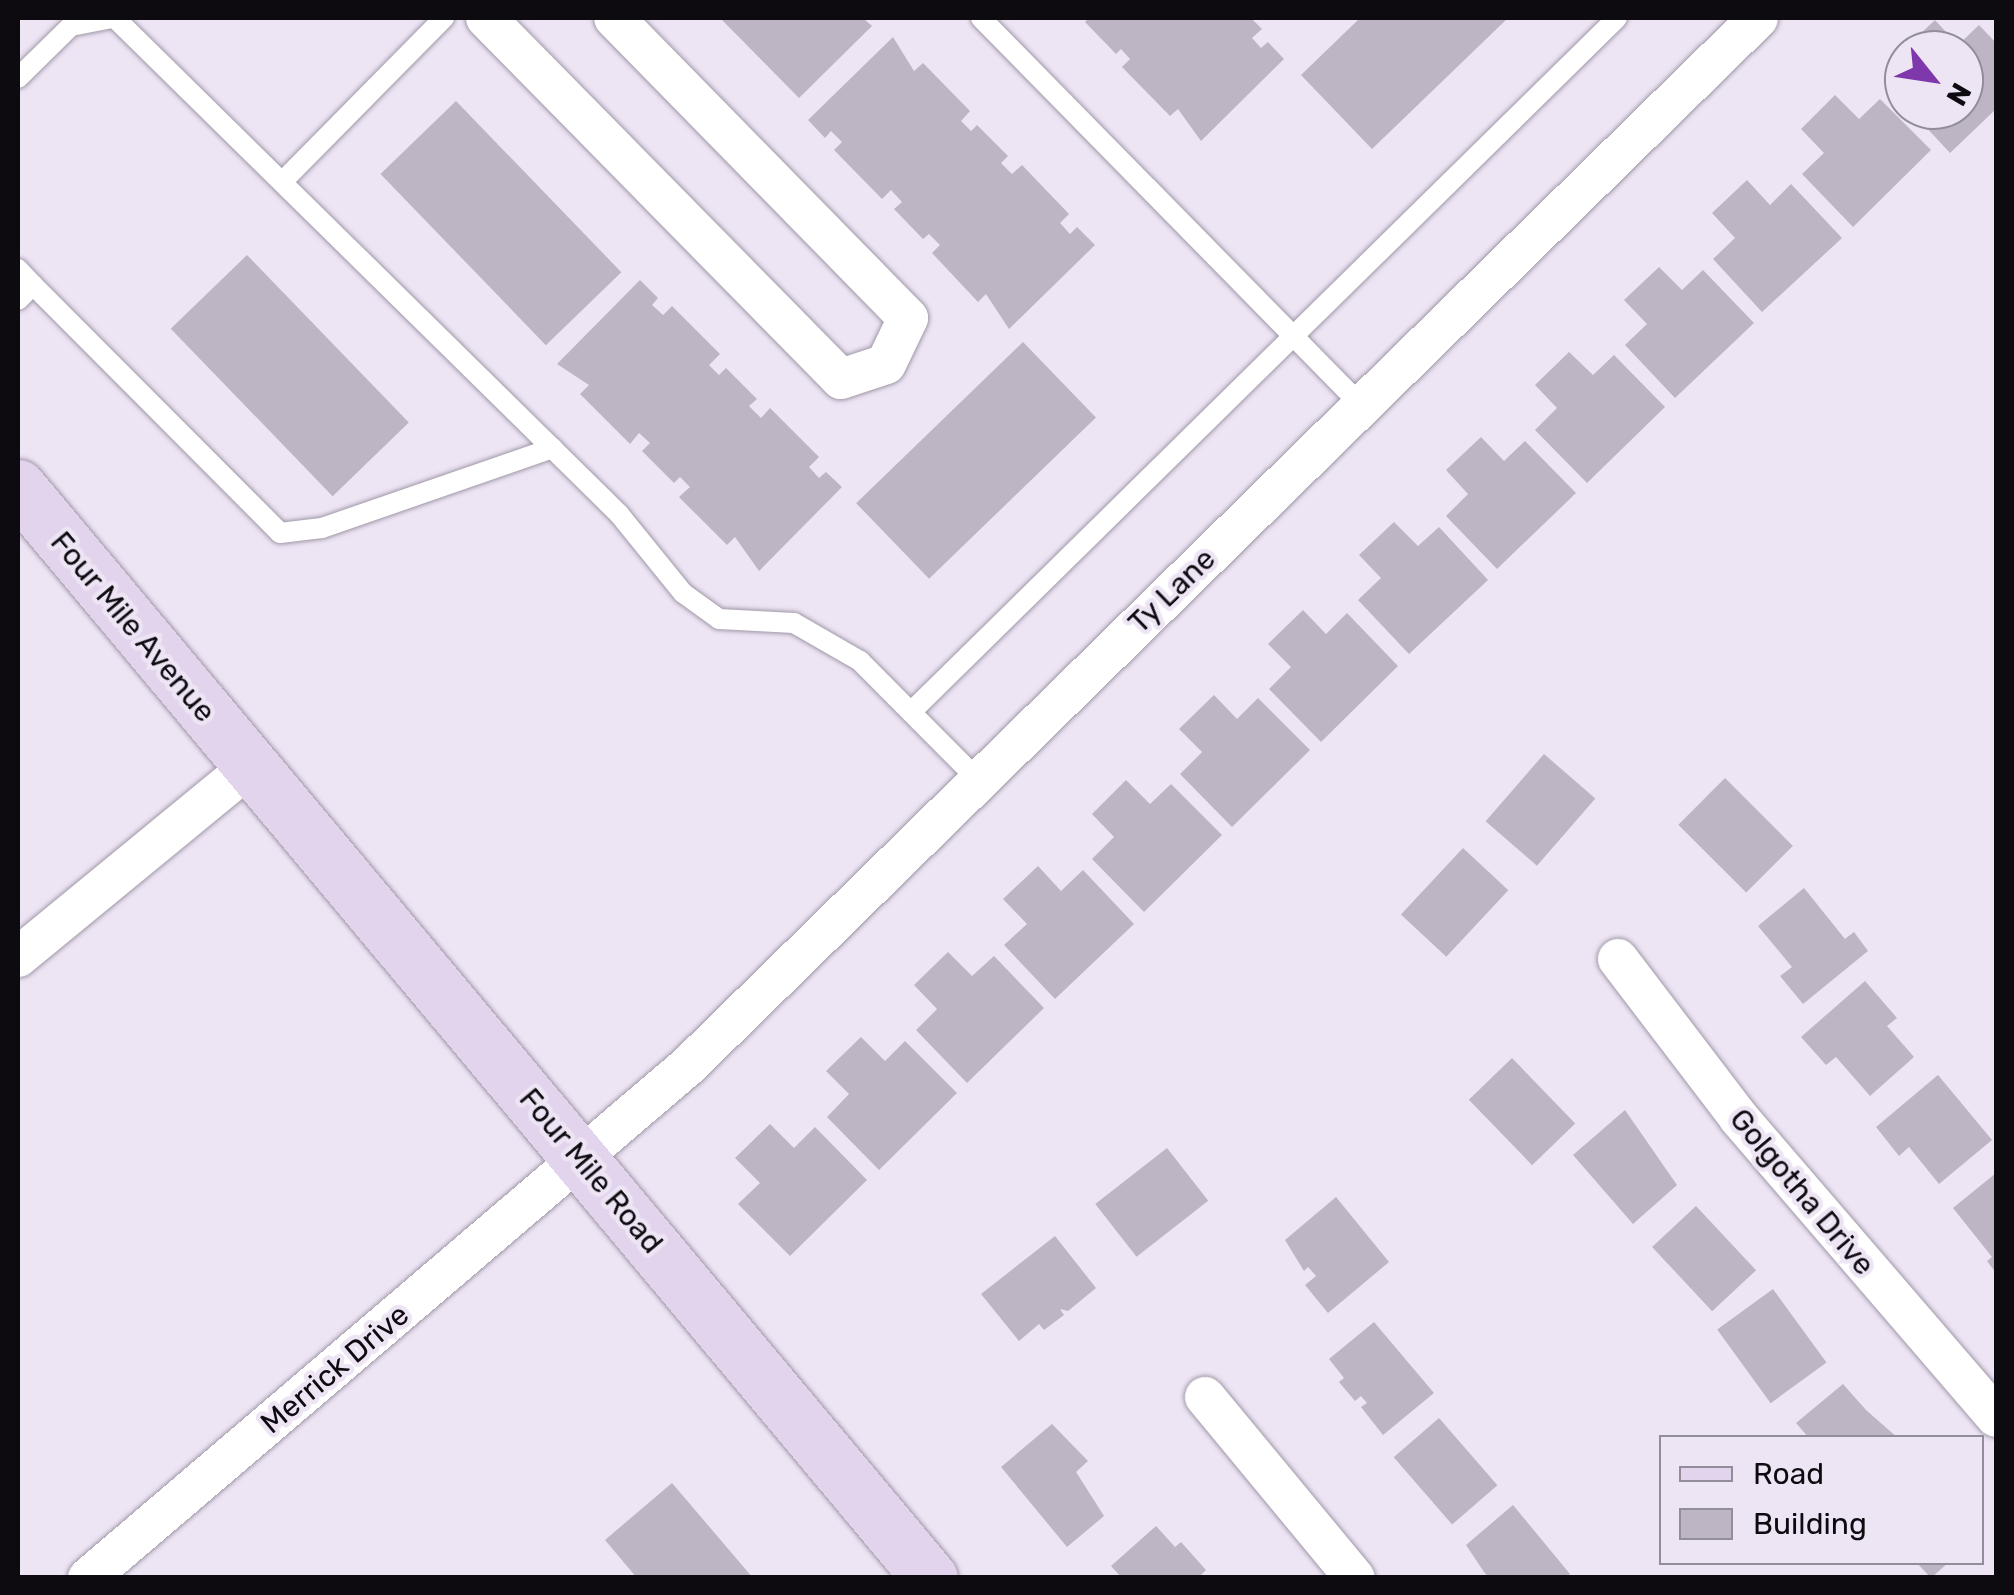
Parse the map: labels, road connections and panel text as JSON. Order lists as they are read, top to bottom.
{
  "streets": {
    "street": [
      "Ty Lane",
      "Four Mile Avenue",
      "Four Mile Road",
      "Golgotha Drive",
      "Merrick Drive"
    ]
  },
  "crossings": [
    ["Ty Lane", "Four Mile Road"],
    ["Ty Lane", "Merrick Drive"],
    ["Four Mile Avenue", "Four Mile Road"],
    ["Four Mile Road", "Merrick Drive"]
  ],
  "legend": ["Road", "Building"],
  "north": "bottom right"
}
